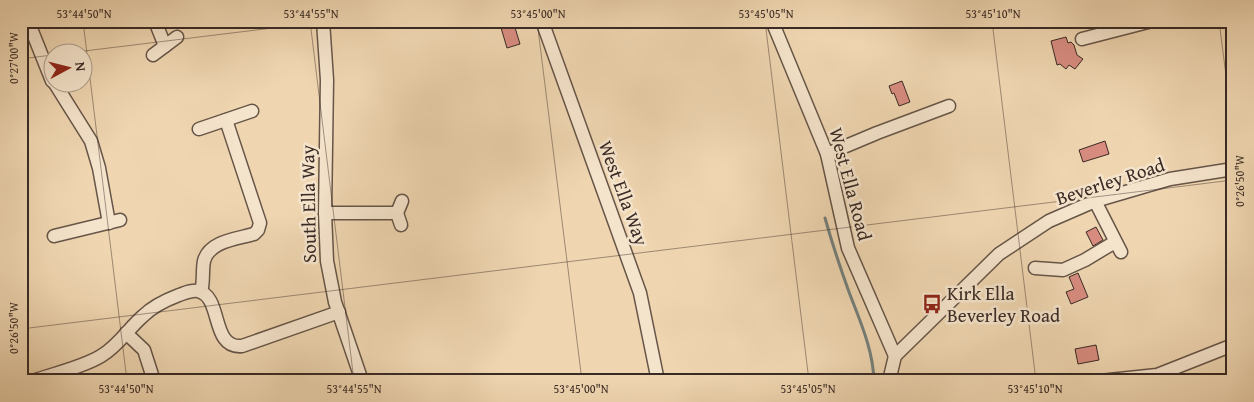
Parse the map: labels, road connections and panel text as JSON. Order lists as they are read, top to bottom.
{
  "streets": {
    "street": [
      "Beverley Road",
      "West Ella Road",
      "West Ella Way",
      "South Ella Way"
    ]
  },
  "crossings": [
    ["Beverley Road", "West Ella Road"]
  ],
  "places": {
    "bus stop": ["Kirk Ella Beverley Road"]
  },
  "north": "right",
  "coordinates": [
    "53°44'50\"N",
    "53°44'55\"N",
    "53°45'00\"N",
    "53°45'05\"N",
    "53°45'10\"N",
    "0°27'00\"W",
    "0°26'50\"W"
  ]
}
